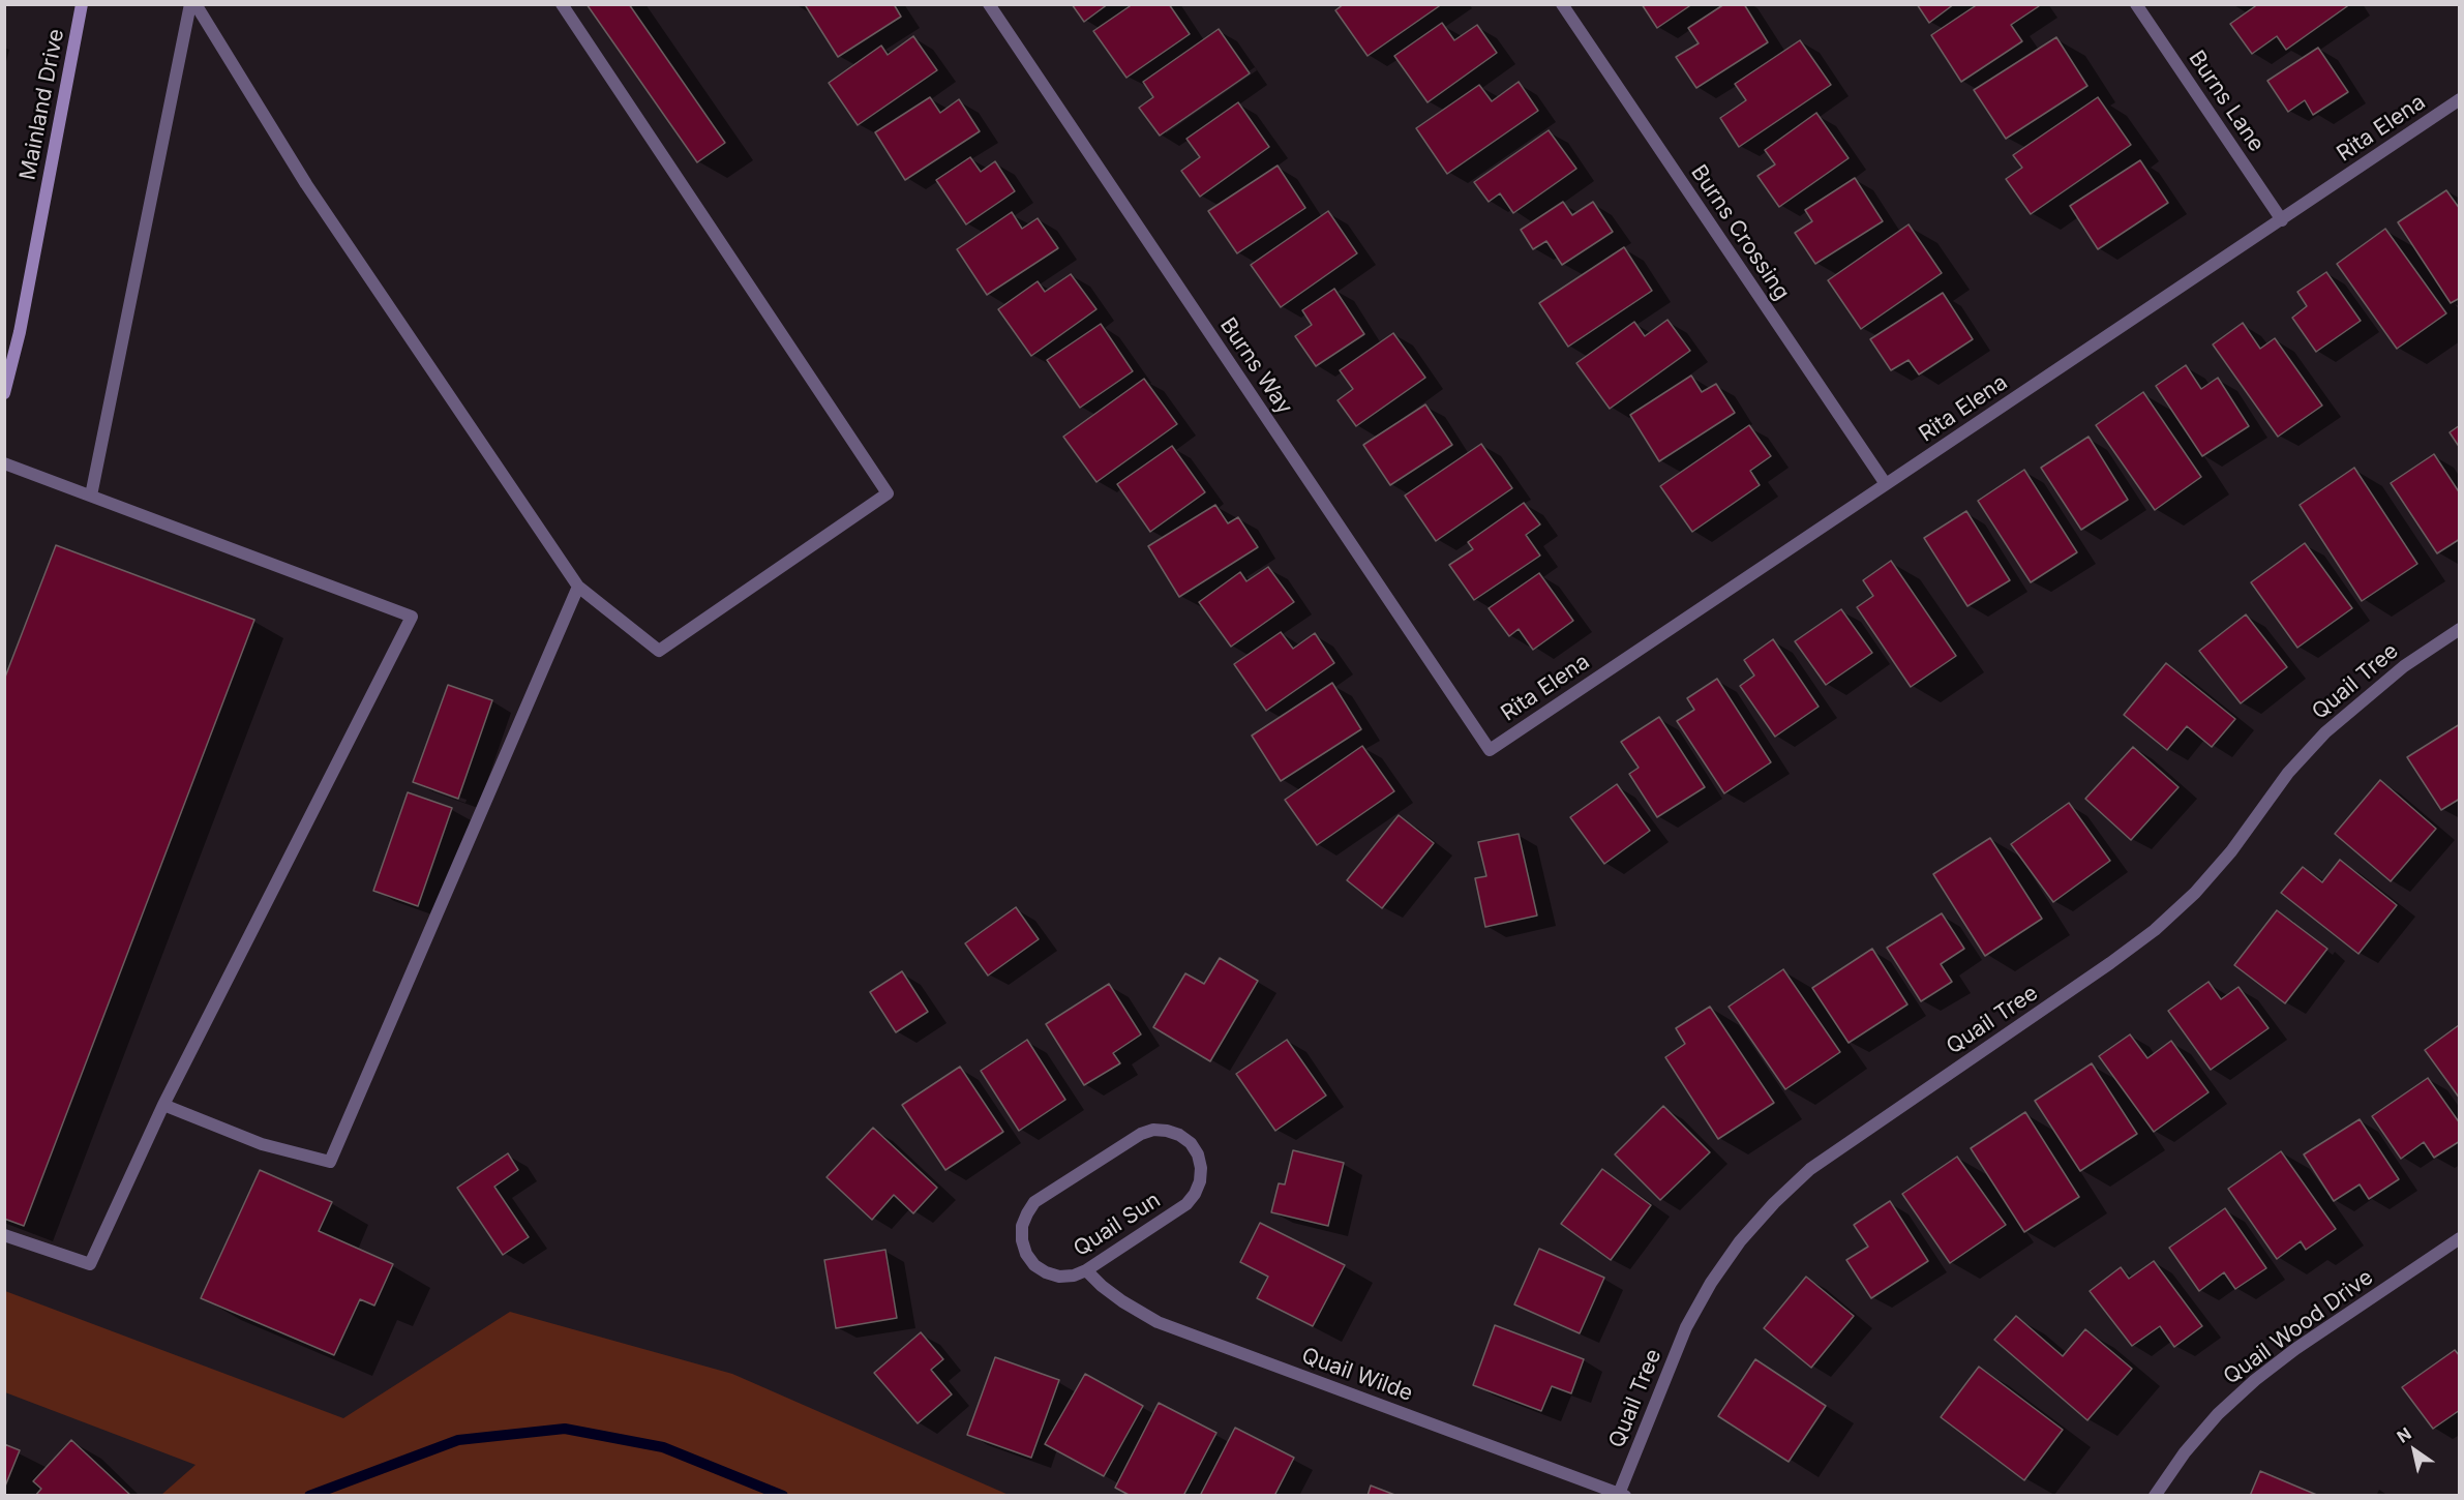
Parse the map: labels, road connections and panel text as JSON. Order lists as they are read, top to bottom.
{
  "streets": {
    "main road": ["Mainland Drive"],
    "street": [
      "Burns Lane",
      "Rita Elena",
      "Burns Crossing",
      "Burns Way",
      "Quail Tree",
      "Quail Sun",
      "Quail Wood Drive",
      "Quail Wilde"
    ]
  },
  "crossings": [
    ["Burns Lane", "Rita Elena"],
    ["Rita Elena", "Burns Crossing"],
    ["Rita Elena", "Burns Way"],
    ["Quail Tree", "Quail Wilde"],
    ["Quail Sun", "Quail Wilde"]
  ],
  "north": "top left"
}
